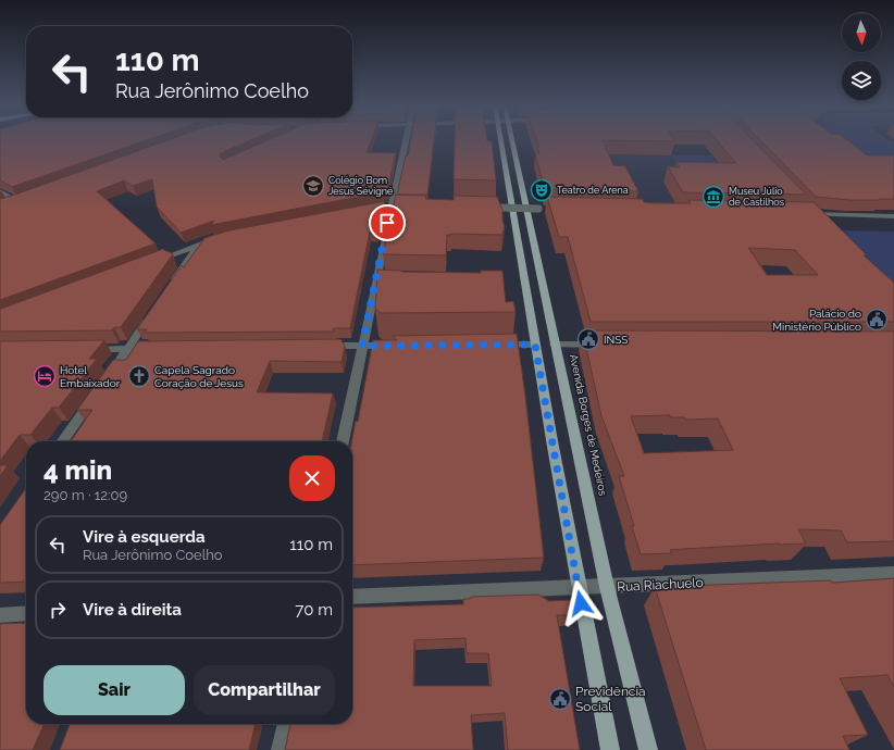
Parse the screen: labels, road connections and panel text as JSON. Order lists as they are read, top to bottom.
{
  "streets": {
    "main road": ["Avenida Borges de Medeiros"],
    "street": ["Rua Riachuelo"]
  },
  "crossings": [
    ["Avenida Borges de Medeiros", "Rua Riachuelo"]
  ],
  "places": {
    "school or university": ["Colégio Bom Jesus Sévigné"],
    "theatre": ["Teatro de Arena"],
    "museum": ["Museu Júlio de Castilhos"],
    "public building": ["Palácio do Ministério Público", "INSS", "Previdência Social"],
    "hotel": ["Hotel Embaixador"],
    "church": ["Capela Sagrado Coração de Jesus"]
  },
  "north": "bottom",
  "page": {
    "turn": ["110 m", "Rua Jerônimo Coelho"],
    "heading": ["4 min", "290 m · 12:09"],
    "list": [
      {
        "name": "Vire à esquerda",
        "note": "Rua Jerônimo Coelho",
        "value": "110 m"
      },
      {
        "name": "Vire à direita",
        "value": "70 m"
      }
    ],
    "buttons": ["Sair", "Compartilhar"]
  }
}
